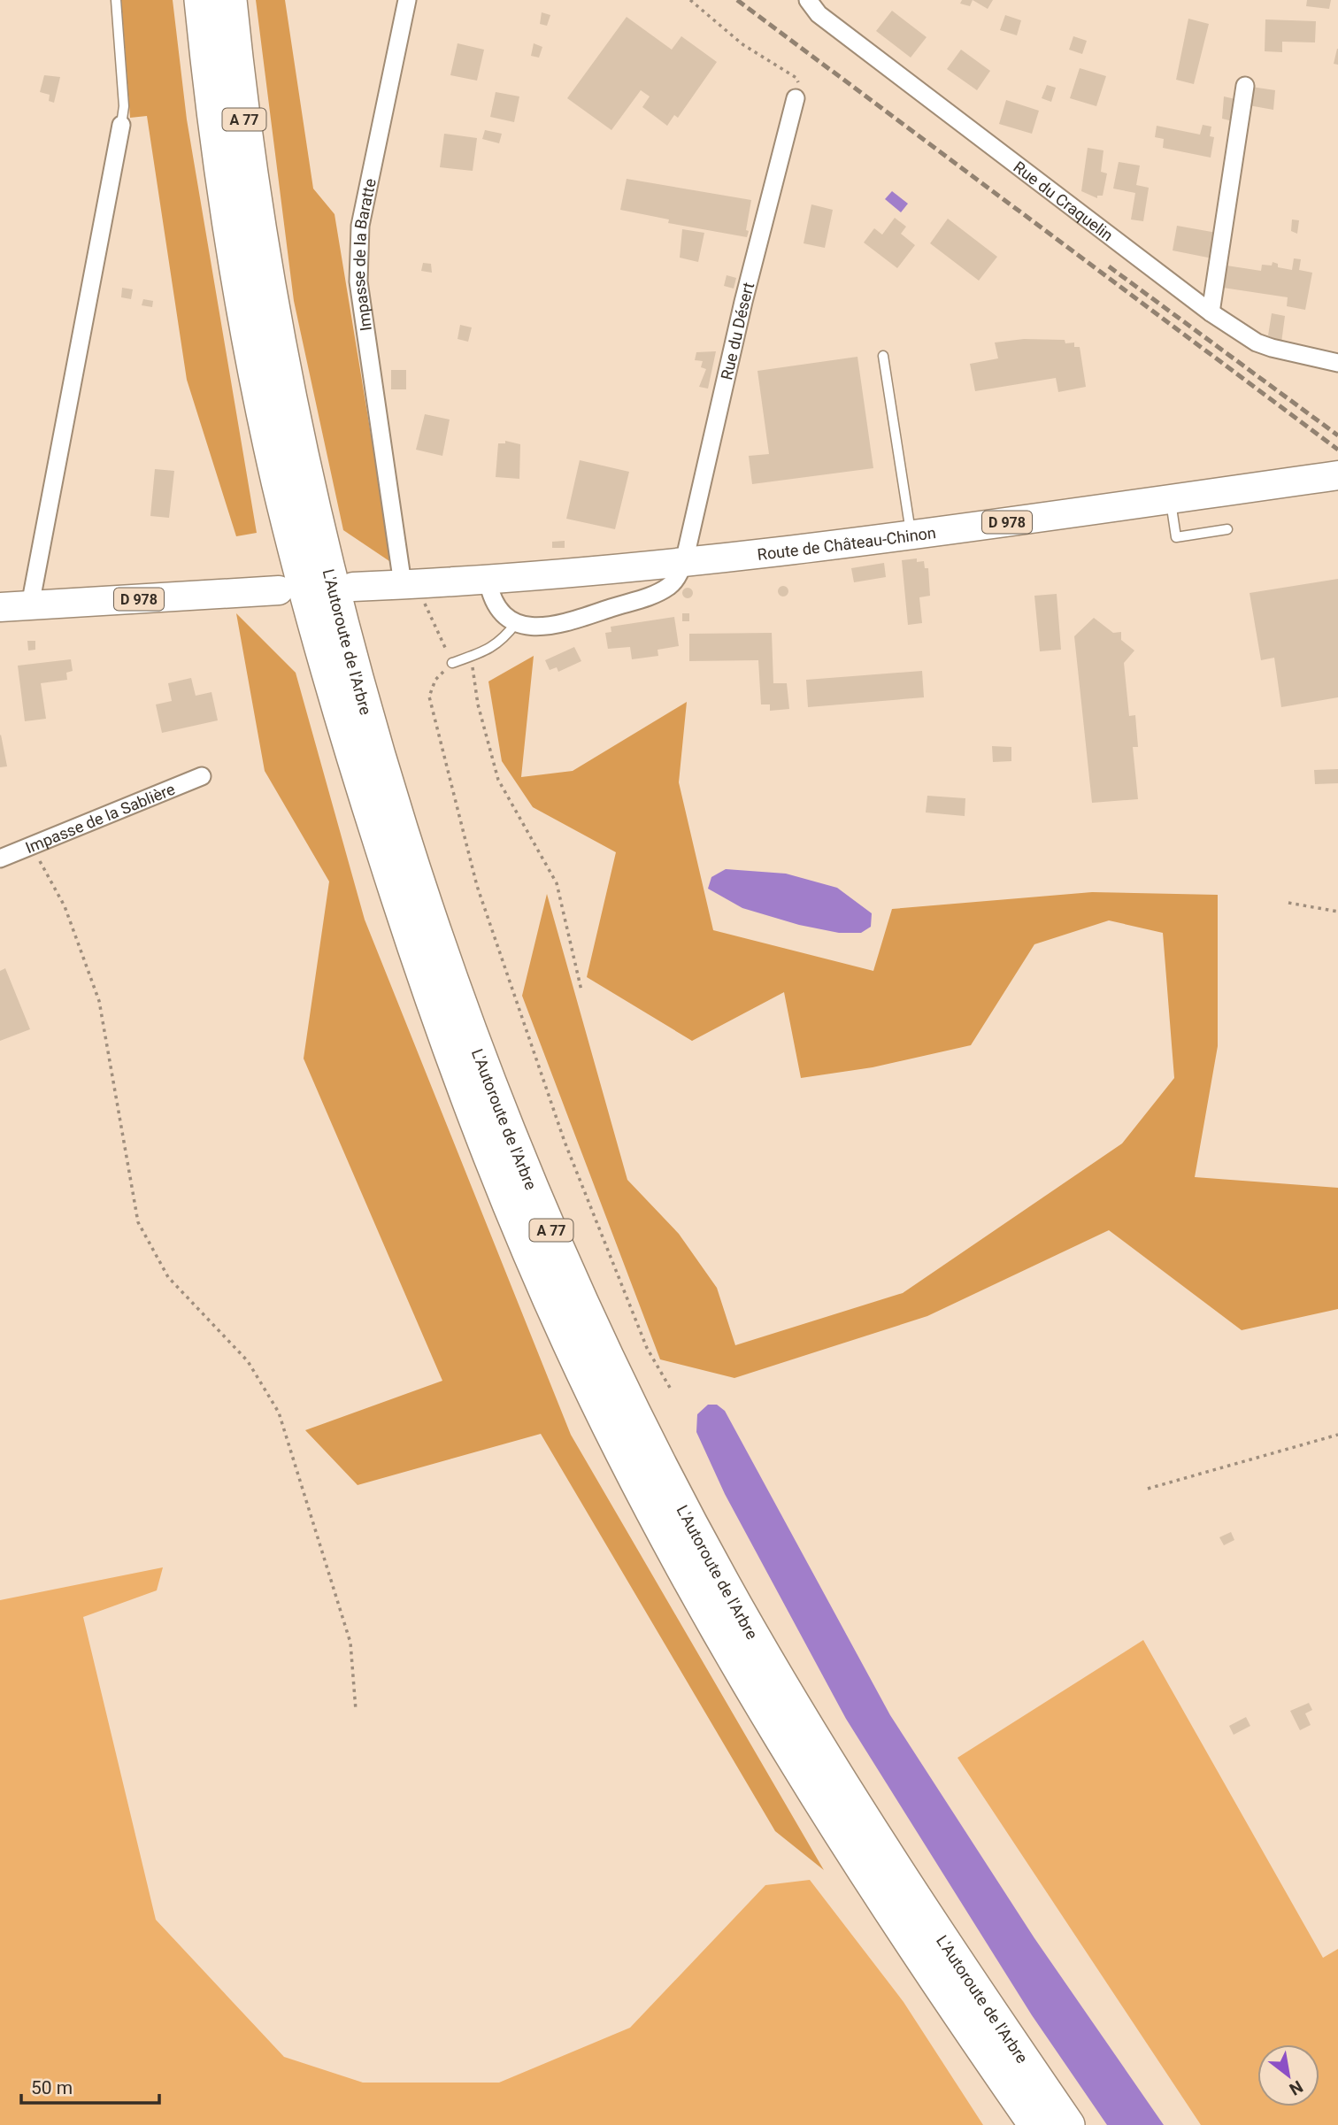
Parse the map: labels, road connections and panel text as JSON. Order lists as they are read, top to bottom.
{
  "streets": {
    "highway": ["A 77", "L'Autoroute de l'Arbre"],
    "main road": ["D 978", "Route de Château-Chinon"],
    "street": [
      "Rue du Craquelin",
      "Impasse de la Baratte",
      "Rue du Désert",
      "Impasse de la Sablière"
    ]
  },
  "crossings": [
    ["Impasse de la Baratte", "Route de Château-Chinon"],
    ["Rue du Désert", "Route de Château-Chinon"]
  ],
  "scale_bar": "50 m",
  "north": "bottom right"
}
